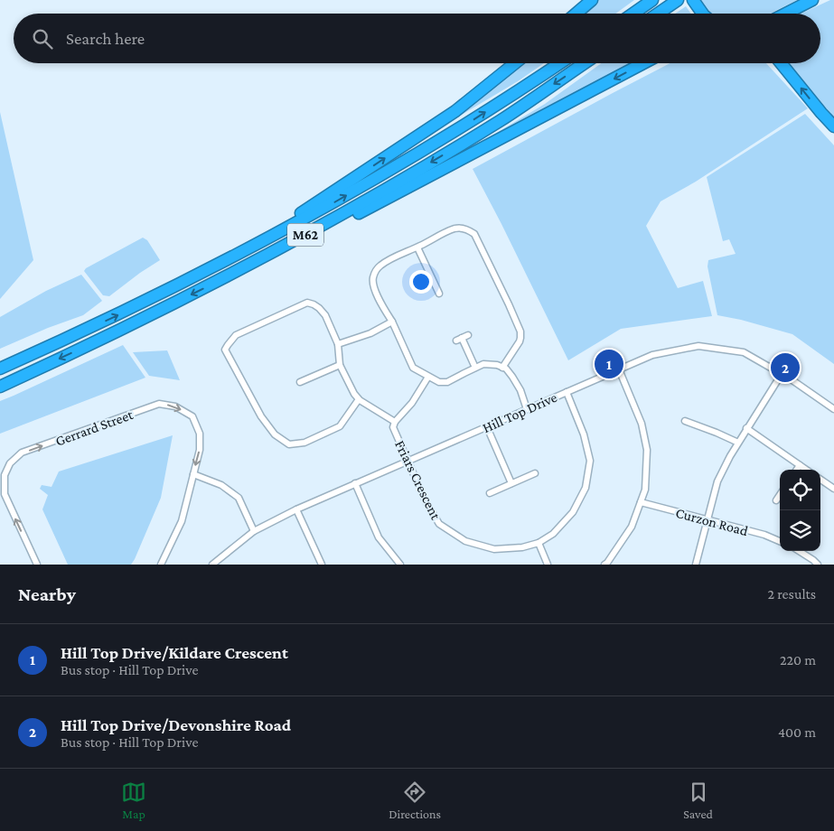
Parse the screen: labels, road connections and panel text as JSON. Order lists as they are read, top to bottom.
{
  "streets": {
    "highway": ["M62"],
    "street": [
      "Hill Top Drive",
      "Gerrard Street",
      "Friars Crescent",
      "Curzon Road"
    ]
  },
  "crossings": [
    ["Hill Top Drive", "Friars Crescent"]
  ],
  "page": {
    "search": "Search here",
    "pins": ["1", "2"],
    "heading": ["Nearby", "2 results"],
    "list": [
      {
        "mark": "1",
        "name": "Hill Top Drive/Kildare Crescent",
        "note": "Bus stop · Hill Top Drive",
        "value": "220 m"
      },
      {
        "mark": "2",
        "name": "Hill Top Drive/Devonshire Road",
        "note": "Bus stop · Hill Top Drive",
        "value": "400 m"
      }
    ],
    "nav": ["Map", "Directions", "Saved"]
  }
}
